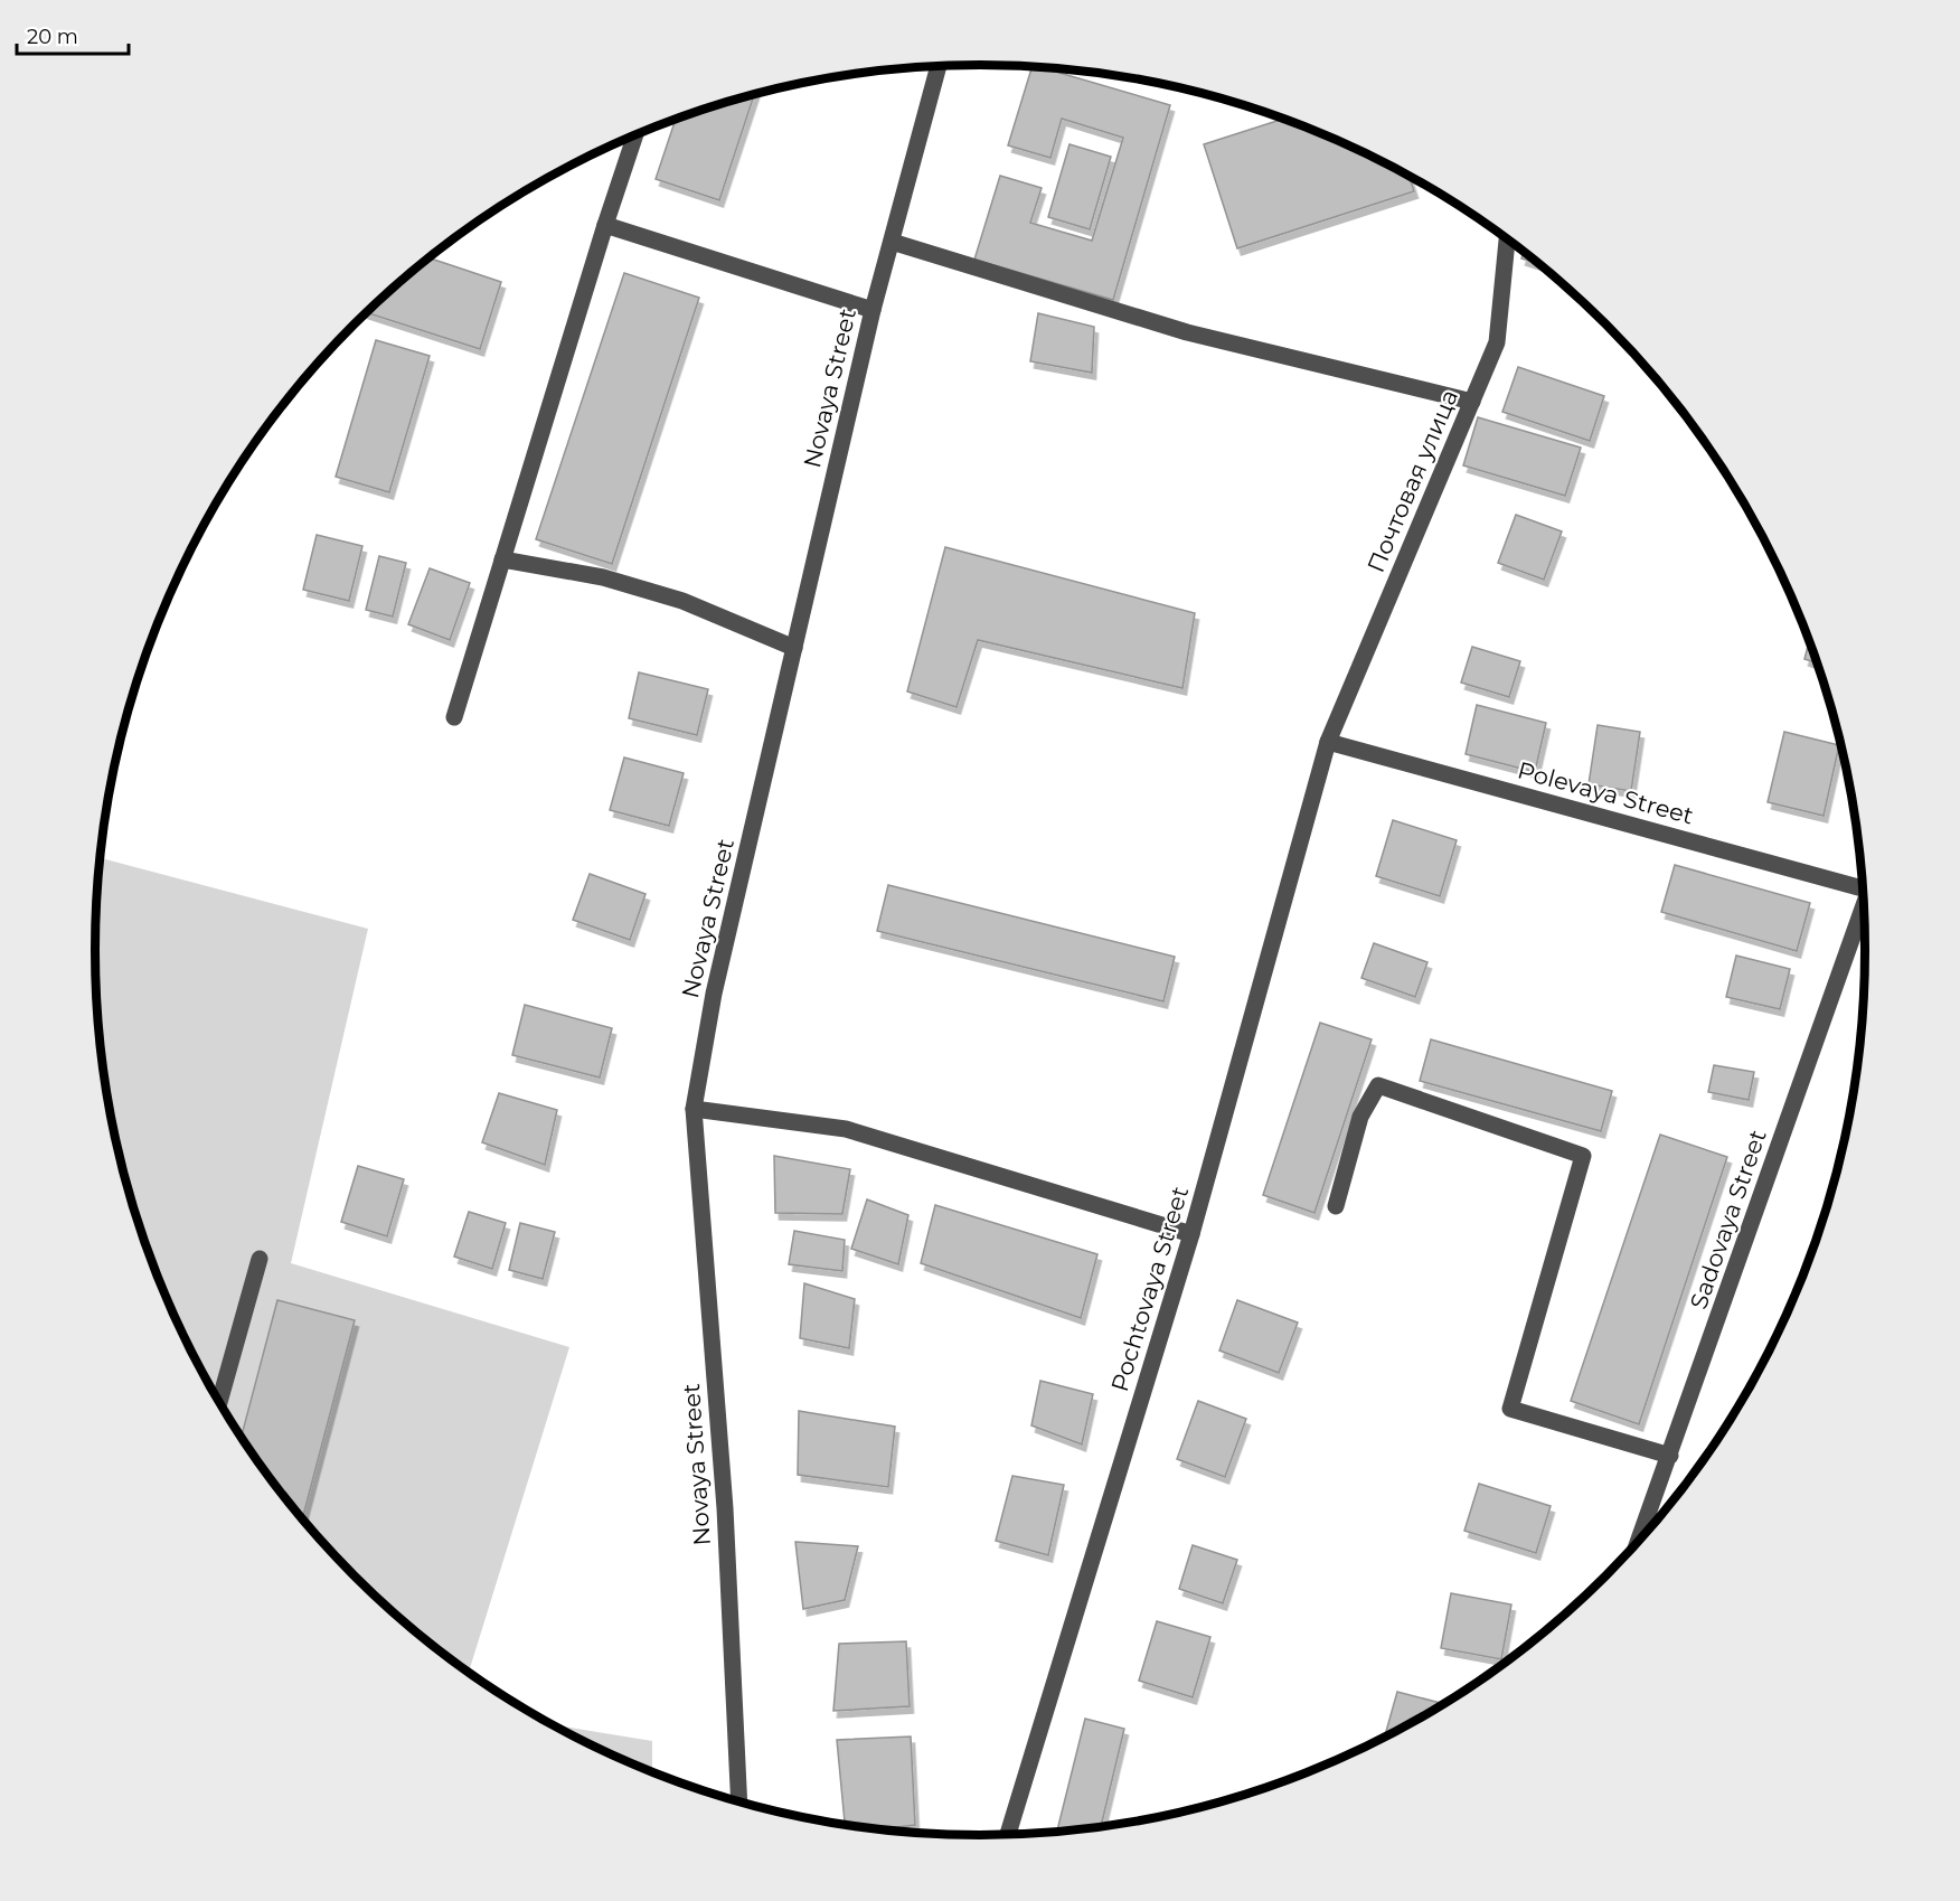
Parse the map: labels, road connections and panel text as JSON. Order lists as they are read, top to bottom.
{
  "streets": {
    "street": [
      "Novaya Street",
      "Почтовая улица",
      "Polevaya Street",
      "Sadovaya Street",
      "Pochtovaya Street"
    ]
  },
  "crossings": [
    ["Почтовая улица", "Polevaya Street"],
    ["Почтовая улица", "Pochtovaya Street"],
    ["Polevaya Street", "Pochtovaya Street"]
  ],
  "scale_bar": "20 m"
}
